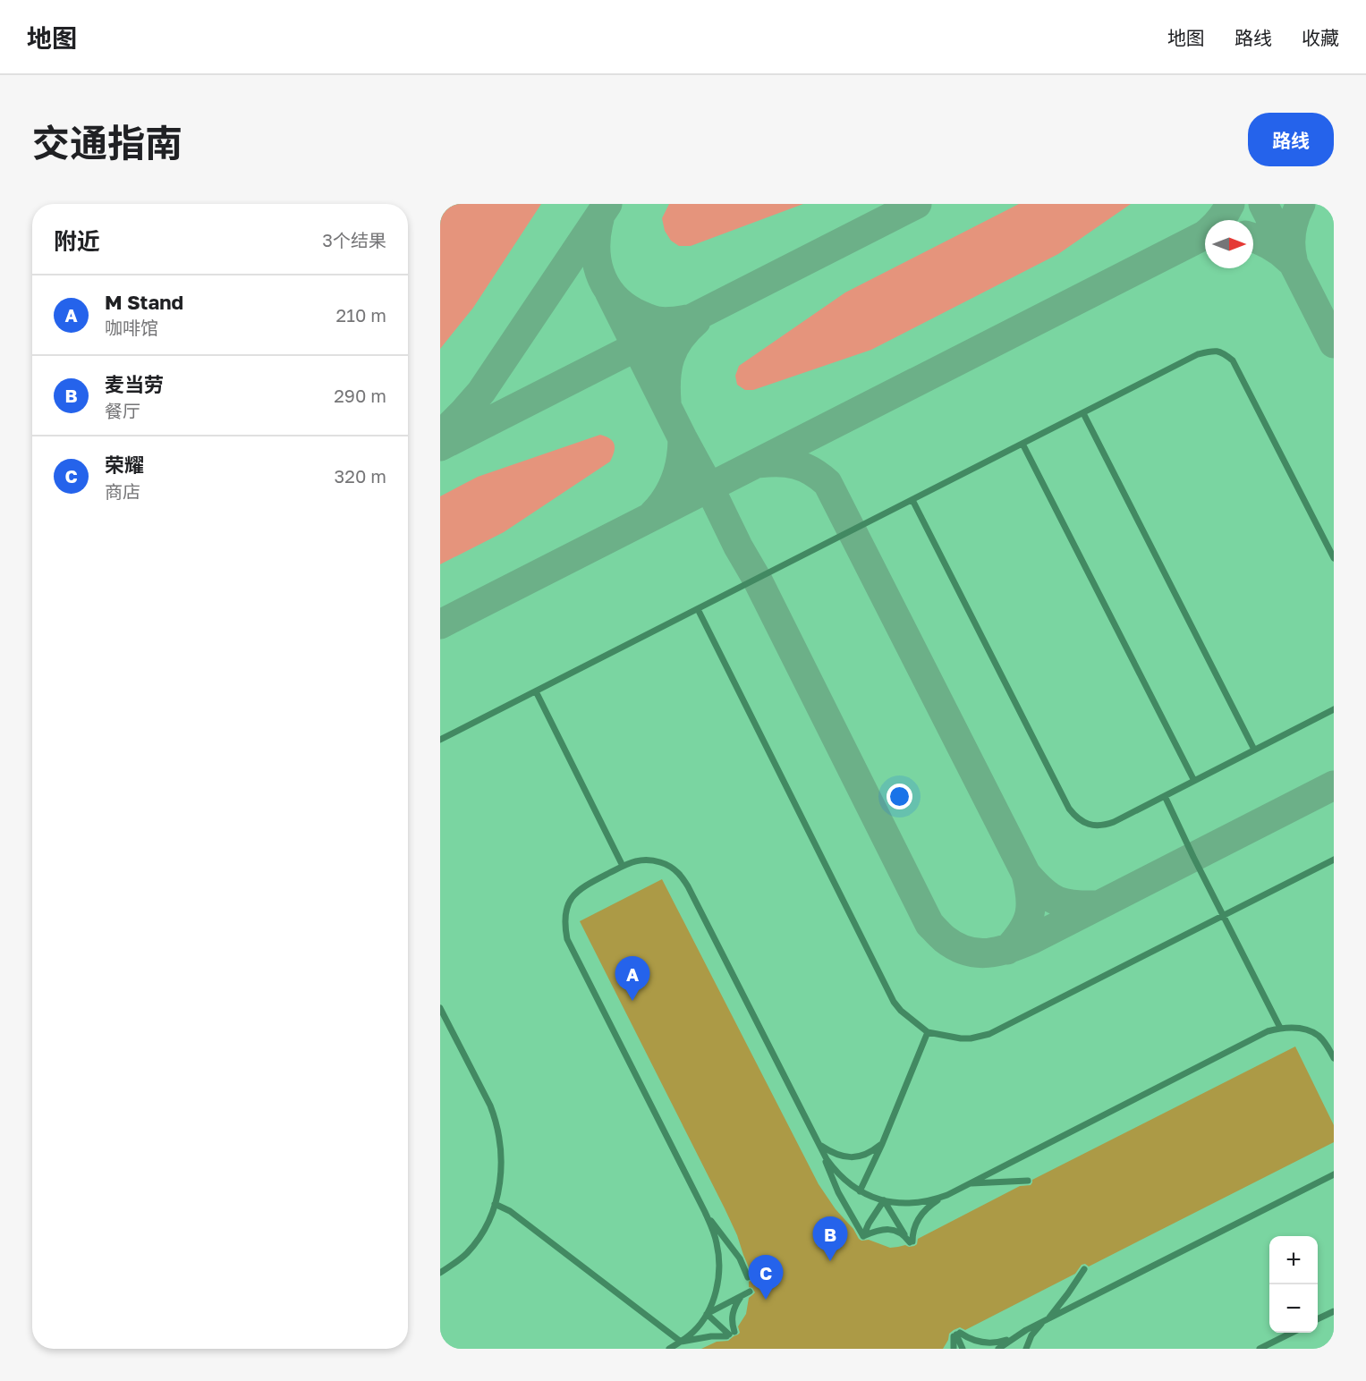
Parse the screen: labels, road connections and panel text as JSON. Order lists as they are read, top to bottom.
{
  "north": "right",
  "page": {
    "header": "地图",
    "nav": ["地图", "路线", "收藏"],
    "title": "交通指南",
    "buttons": "路线",
    "heading": ["附近", "3个结果"],
    "list": [
      {
        "mark": "A",
        "name": "M Stand",
        "note": "咖啡馆",
        "value": "210 m"
      },
      {
        "mark": "B",
        "name": "麦当劳",
        "note": "餐厅",
        "value": "290 m"
      },
      {
        "mark": "C",
        "name": "荣耀",
        "note": "商店",
        "value": "320 m"
      }
    ],
    "pins": ["A", "B", "C"],
    "map_buttons": ["+", "−"]
  }
}
